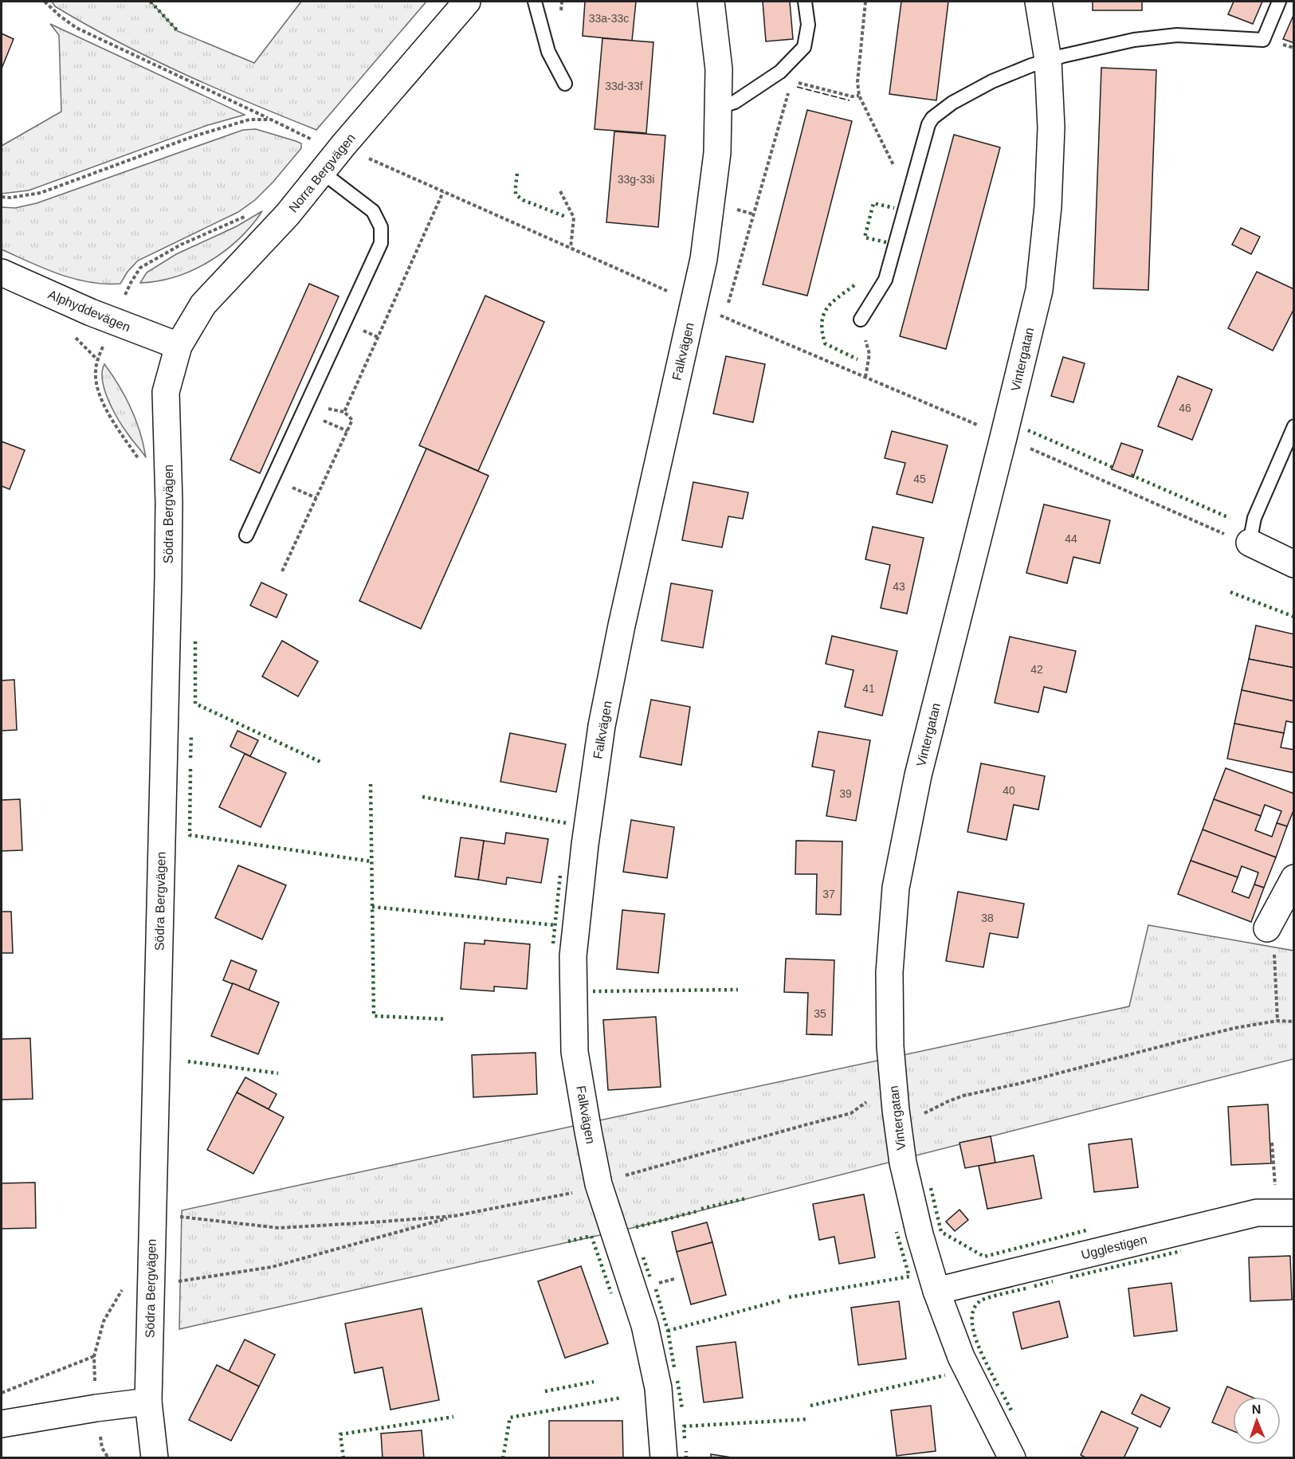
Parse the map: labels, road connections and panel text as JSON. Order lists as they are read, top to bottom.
{
  "streets": {
    "street": [
      "Norra Bergvägen",
      "Alphyddevägen",
      "Falkvägen",
      "Vintergatan",
      "Södra Bergvägen",
      "Ugglestigen"
    ]
  },
  "crossings": [
    ["Norra Bergvägen", "Alphyddevägen"],
    ["Norra Bergvägen", "Södra Bergvägen"],
    ["Alphyddevägen", "Södra Bergvägen"],
    ["Vintergatan", "Ugglestigen"]
  ],
  "house_numbers": [
    "33a-33c",
    "33d-33f",
    "33g-33i",
    "46",
    "45",
    "44",
    "43",
    "42",
    "41",
    "40",
    "39",
    "37",
    "38",
    "35"
  ],
  "north": "top"
}
